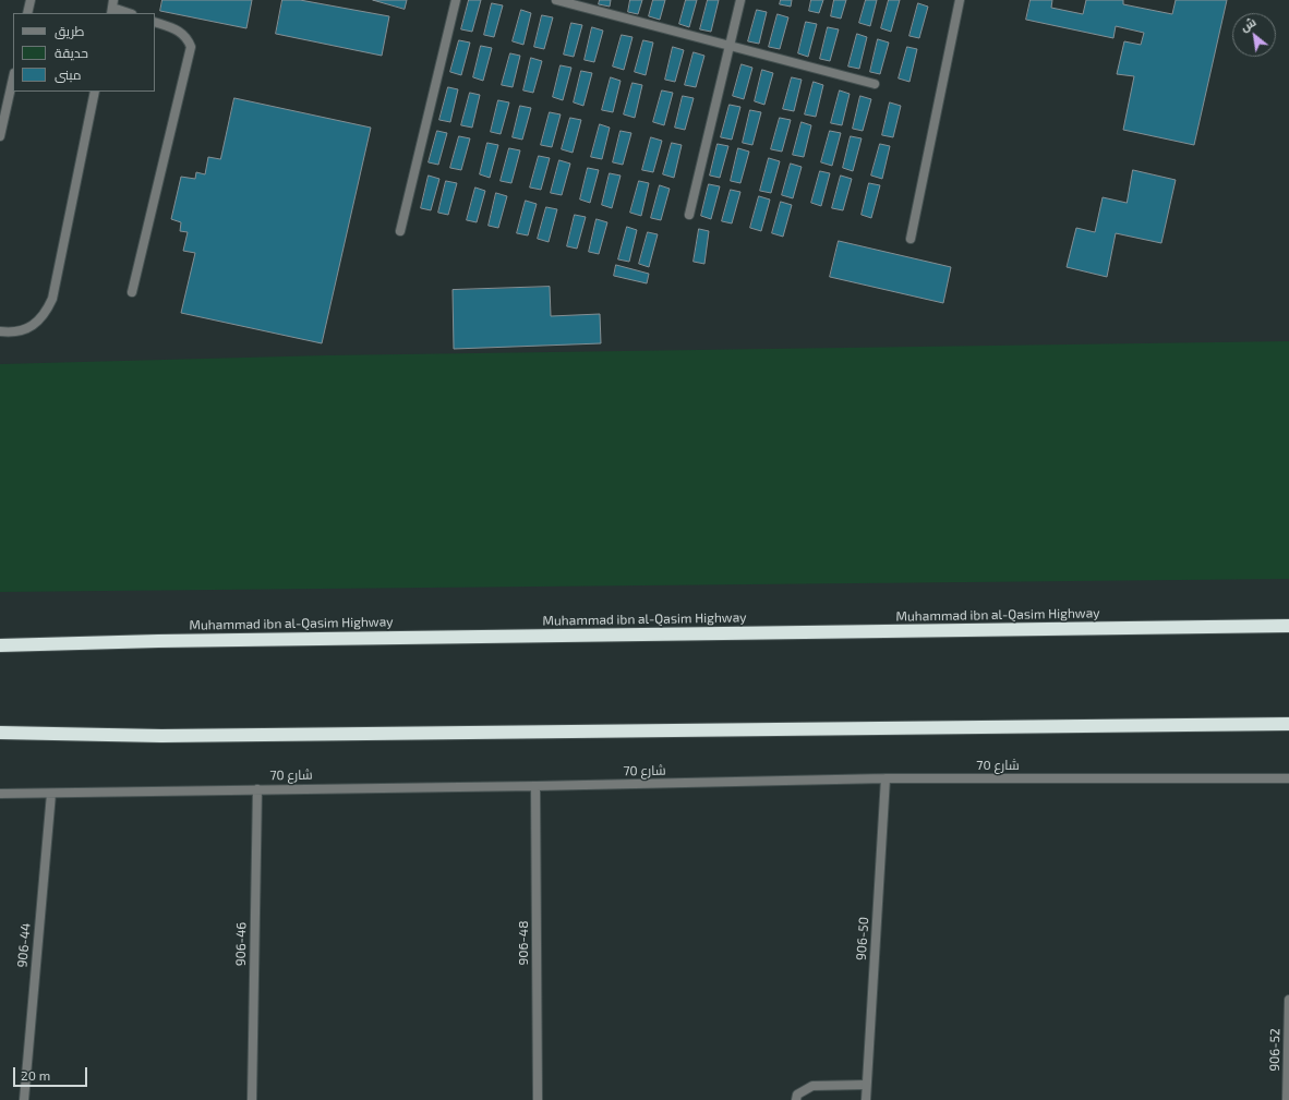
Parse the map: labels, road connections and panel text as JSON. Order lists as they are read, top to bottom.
{
  "streets": {
    "highway": ["Muhammad ibn al-Qasim Highway"],
    "street": [
      "شارع 70",
      "906-50",
      "906-48",
      "906-46",
      "906-44",
      "906-52"
    ]
  },
  "crossings": [
    ["شارع 70", "906-50"],
    ["شارع 70", "906-48"],
    ["شارع 70", "906-46"],
    ["شارع 70", "906-44"]
  ],
  "legend": ["طريق", "حديقة", "مبنى"],
  "scale_bar": "20 m",
  "north": "top left"
}
